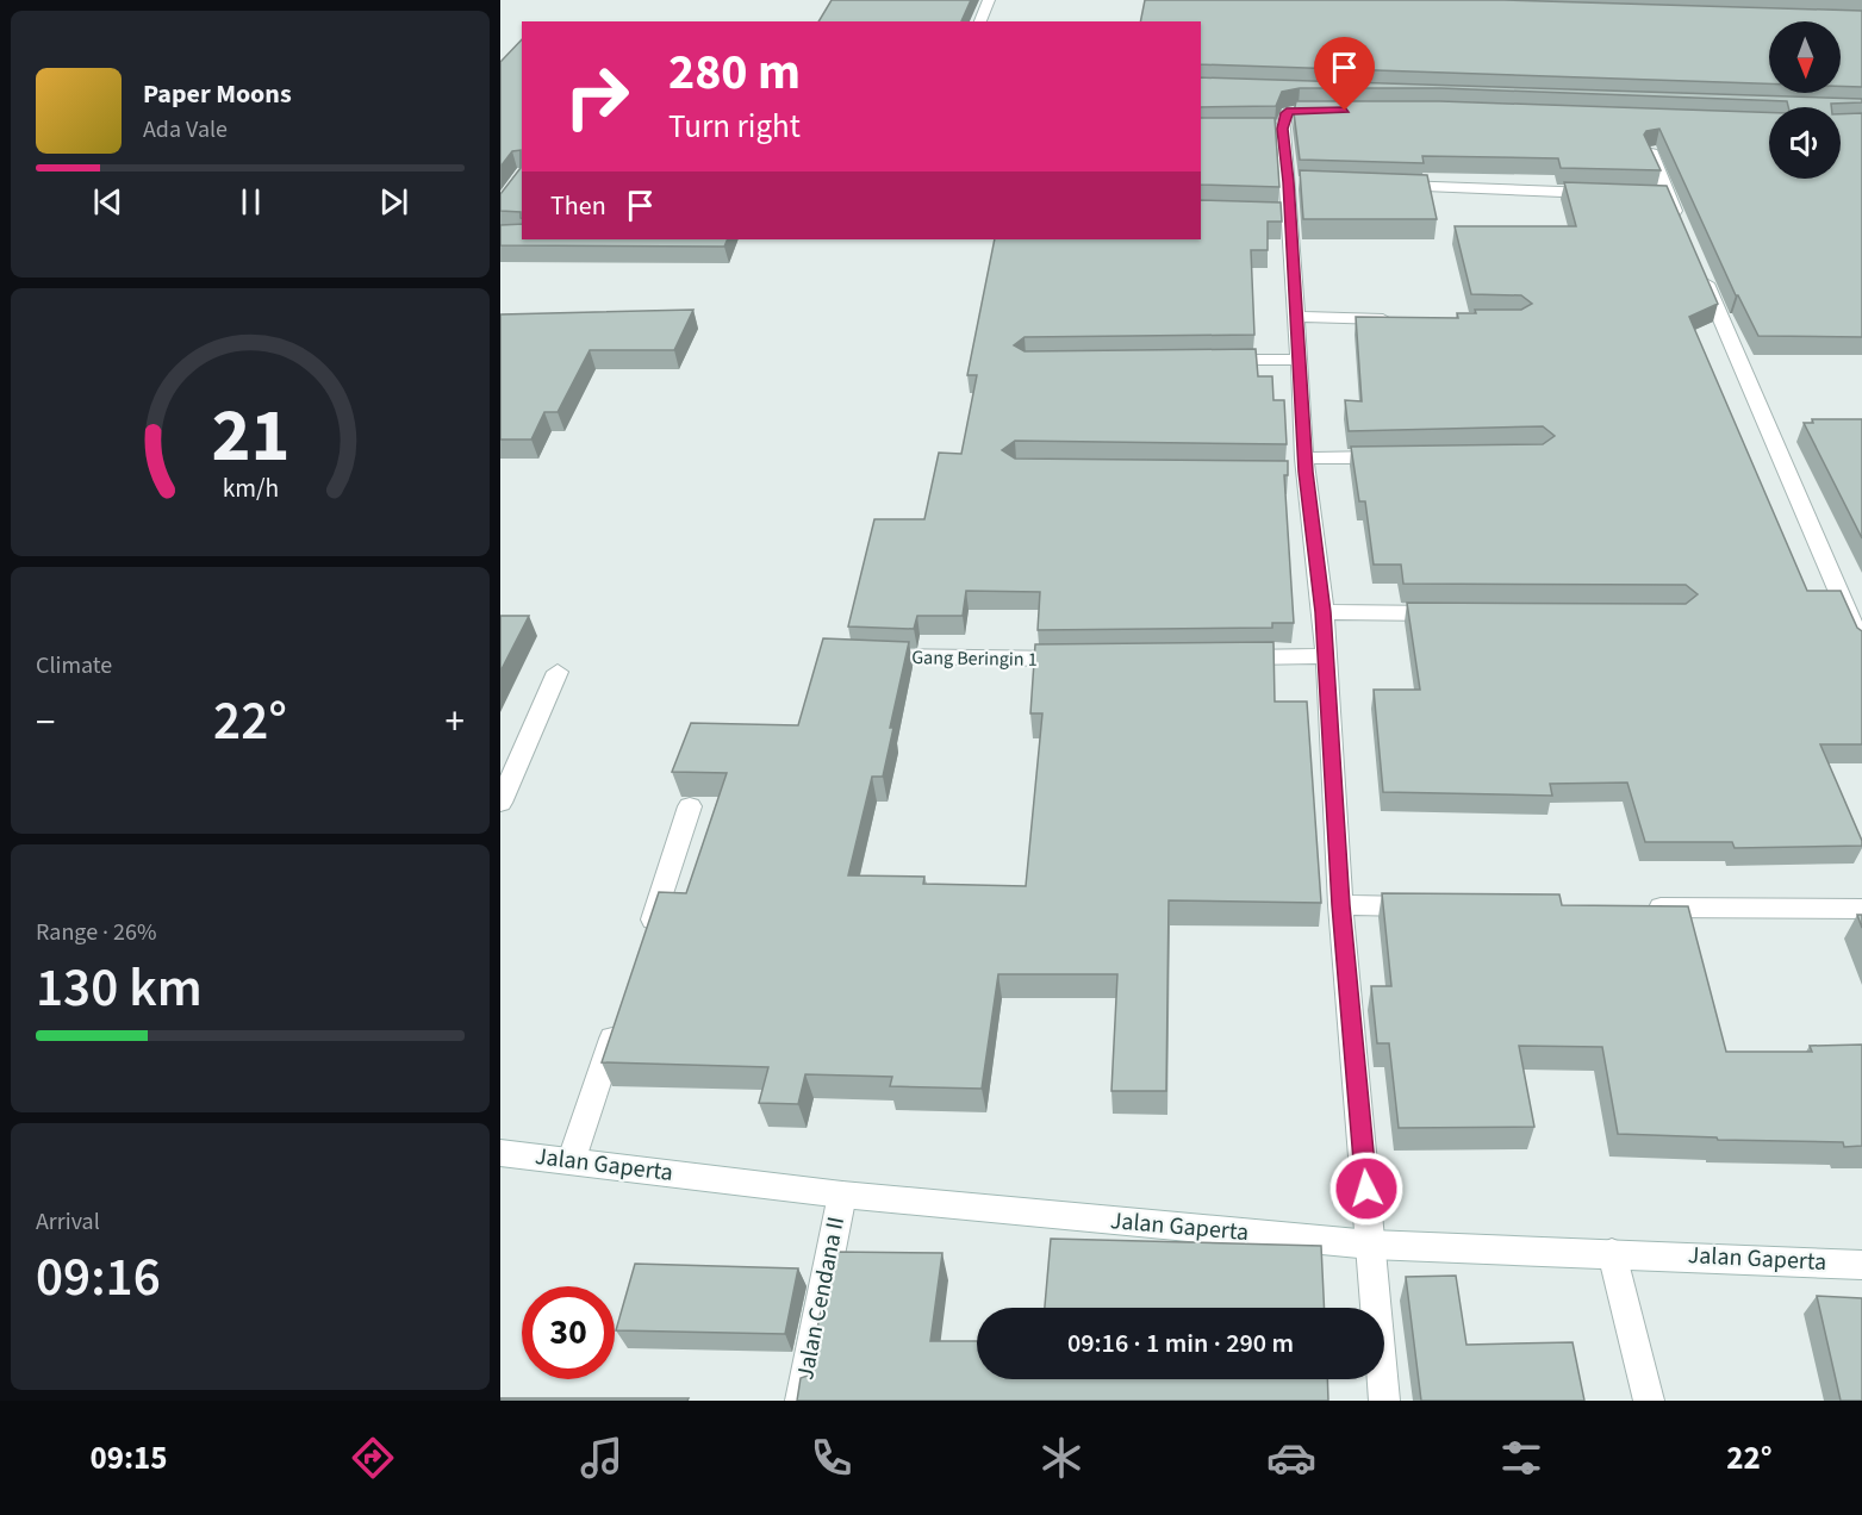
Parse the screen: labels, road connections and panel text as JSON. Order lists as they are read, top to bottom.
{
  "streets": {
    "street": ["Gang Beringin 1", "Jalan Gaperta", "Jalan Cendana II"]
  },
  "crossings": [
    ["Jalan Gaperta", "Jalan Cendana II"]
  ],
  "north": "bottom",
  "page": {
    "turn": ["280 m", "Turn right"],
    "song": ["Paper Moons", "Ada Vale"],
    "then": "Then",
    "tile": [
      "Climate",
      ["Range · 26%", "130 km"],
      ["Arrival", "09:16"]
    ],
    "heat": ["−", "22°", "+"],
    "limit": "30",
    "trip": "09:16 · 1 min · 290 m",
    "tabs": ["09:15", "22°"],
    "gauge": ["21", "km/h"]
  }
}
